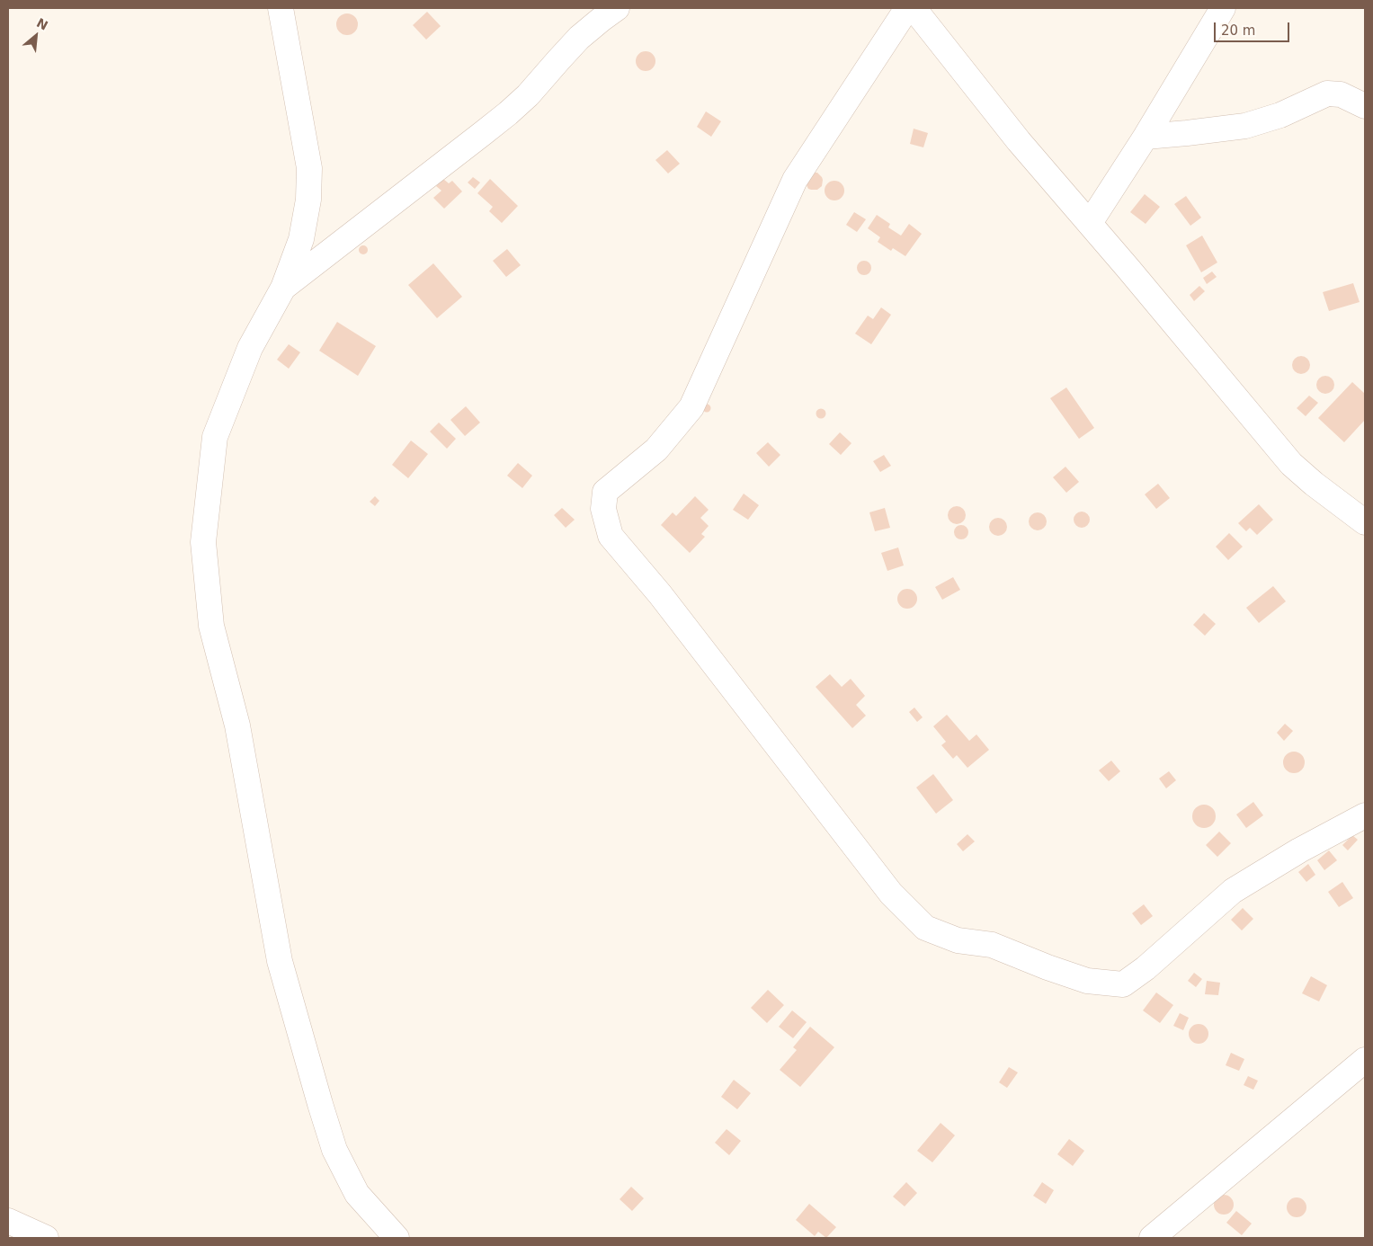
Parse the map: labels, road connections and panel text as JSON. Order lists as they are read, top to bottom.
{
  "scale_bar": "20 m",
  "north": "top right"
}
